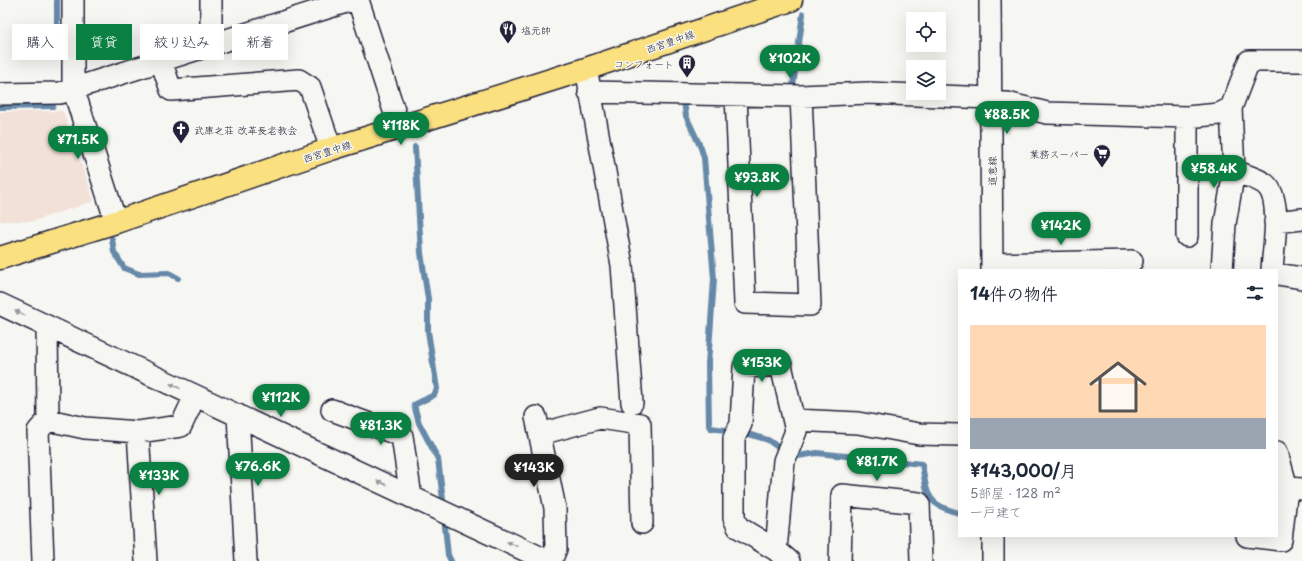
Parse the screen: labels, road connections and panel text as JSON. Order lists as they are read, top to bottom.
{
  "streets": {
    "main road": ["西宮豊中線"],
    "street": ["道意線"]
  },
  "places": {
    "restaurant": ["塩元帥"],
    "building": ["コンフォート"],
    "church": ["武庫之荘 改革長老教会"],
    "supermarket": ["業務スーパー"]
  },
  "page": {
    "chip": [
      "購入",
      "賃貸",
      "絞り込み",
      "新着"
    ],
    "price": [
      "¥102K",
      "¥88.5K",
      "¥118K",
      "¥71.5K",
      "¥58.4K",
      "¥93.8K",
      "¥142K",
      "¥153K",
      "¥112K",
      "¥81.3K",
      "¥81.7K",
      "¥76.6K",
      "¥143K",
      "¥133K"
    ],
    "heading": "14件の物件",
    "list": [
      {
        "name": "¥143,000/月",
        "note": "5部屋 · 128 m² · 一戸建て"
      }
    ]
  }
}
